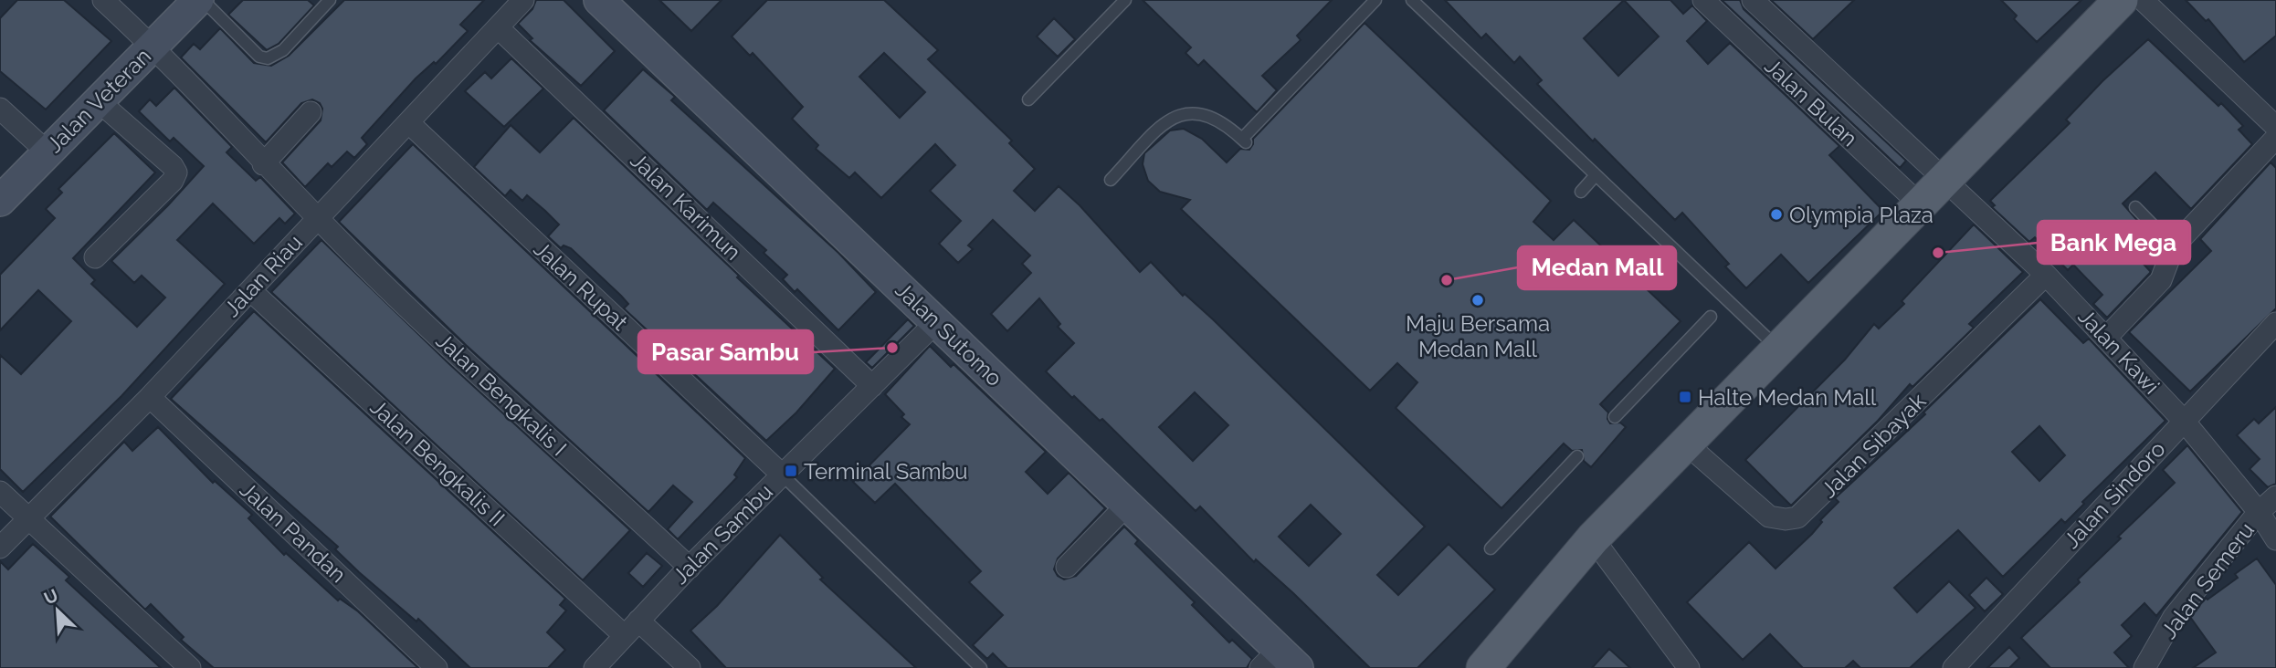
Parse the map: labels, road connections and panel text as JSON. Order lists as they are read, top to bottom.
{
  "streets": {
    "main road": ["Jalan Veteran", "Jalan Sutomo"],
    "street": [
      "Jalan Bulan",
      "Jalan Karimun",
      "Jalan Riau",
      "Jalan Rupat",
      "Jalan Kawi",
      "Jalan Bengkalis I",
      "Jalan Sibayak",
      "Jalan Bengkalis II",
      "Jalan Sindoro",
      "Jalan Pandan",
      "Jalan Sambu",
      "Jalan Semeru"
    ]
  },
  "crossings": [
    ["Jalan Veteran", "Jalan Bengkalis I"],
    ["Jalan Bulan", "Jalan Kawi"],
    ["Jalan Karimun", "Jalan Riau"],
    ["Jalan Karimun", "Jalan Sambu"],
    ["Jalan Riau", "Jalan Rupat"],
    ["Jalan Riau", "Jalan Bengkalis I"],
    ["Jalan Riau", "Jalan Bengkalis II"],
    ["Jalan Riau", "Jalan Pandan"],
    ["Jalan Rupat", "Jalan Sambu"],
    ["Jalan Sutomo", "Jalan Sambu"],
    ["Jalan Kawi", "Jalan Sibayak"],
    ["Jalan Kawi", "Jalan Sindoro"],
    ["Jalan Kawi", "Jalan Semeru"],
    ["Jalan Bengkalis I", "Jalan Sambu"],
    ["Jalan Bengkalis II", "Jalan Sambu"]
  ],
  "places": {
    "other": [
      "Olympia Plaza",
      "Bank Mega",
      "Medan Mall",
      "Maju Bersama Medan Mall",
      "Pasar Sambu"
    ],
    "transit": ["Halte Medan Mall", "Terminal Sambu"]
  },
  "north": "top left"
}
